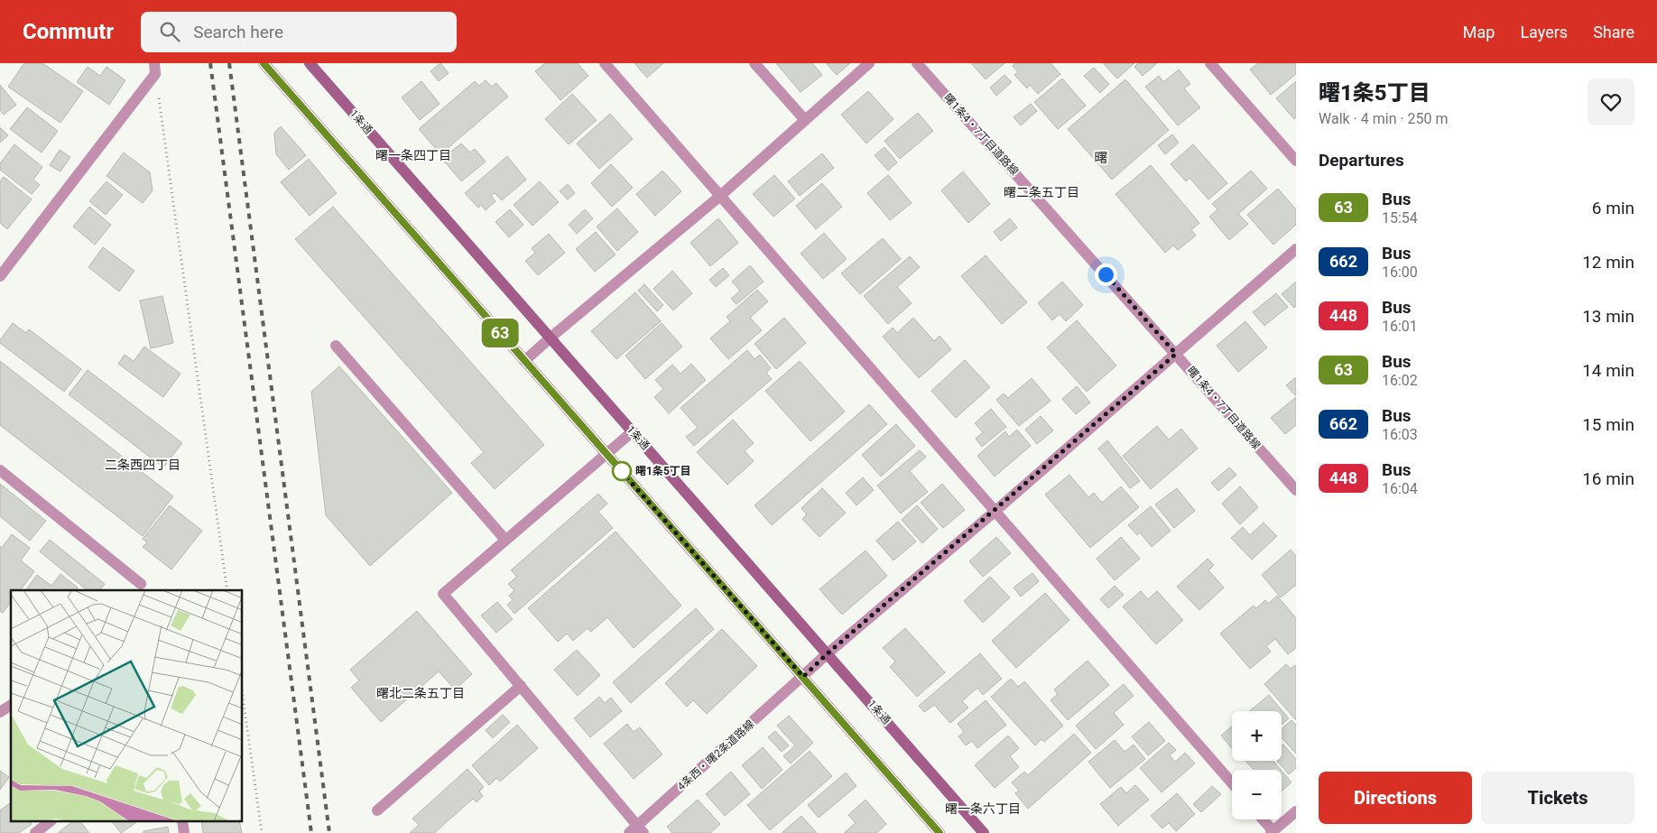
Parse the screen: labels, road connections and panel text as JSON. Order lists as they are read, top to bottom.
{
  "streets": {
    "street": ["1条通", "曙1条4・7丁目道路線", "4条西・曙2条道路線"]
  },
  "crossings": [
    ["1条通", "4条西・曙2条道路線"],
    ["曙1条4・7丁目道路線", "4条西・曙2条道路線"]
  ],
  "districts": [
    "曙一条四丁目",
    "曙",
    "曙二条五丁目",
    "二条西四丁目",
    "曙北二条五丁目",
    "曙一条六丁目"
  ],
  "places": ["曙1条5丁目"],
  "lines": ["bus line 63"],
  "page": {
    "header": "Commutr",
    "search": "Search here",
    "nav": ["Map", "Layers", "Share"],
    "on_map": "63",
    "heading": [
      ["曙1条5丁目", "Walk · 4 min · 250 m"],
      "Departures"
    ],
    "list": [
      {
        "mark": "63",
        "name": "Bus",
        "note": "15:54",
        "value": "6 min"
      },
      {
        "mark": "662",
        "name": "Bus",
        "note": "16:00",
        "value": "12 min"
      },
      {
        "mark": "448",
        "name": "Bus",
        "note": "16:01",
        "value": "13 min"
      },
      {
        "mark": "63",
        "name": "Bus",
        "note": "16:02",
        "value": "14 min"
      },
      {
        "mark": "662",
        "name": "Bus",
        "note": "16:03",
        "value": "15 min"
      },
      {
        "mark": "448",
        "name": "Bus",
        "note": "16:04",
        "value": "16 min"
      }
    ],
    "map_buttons": ["+", "−"],
    "buttons": ["Directions", "Tickets"]
  }
}
